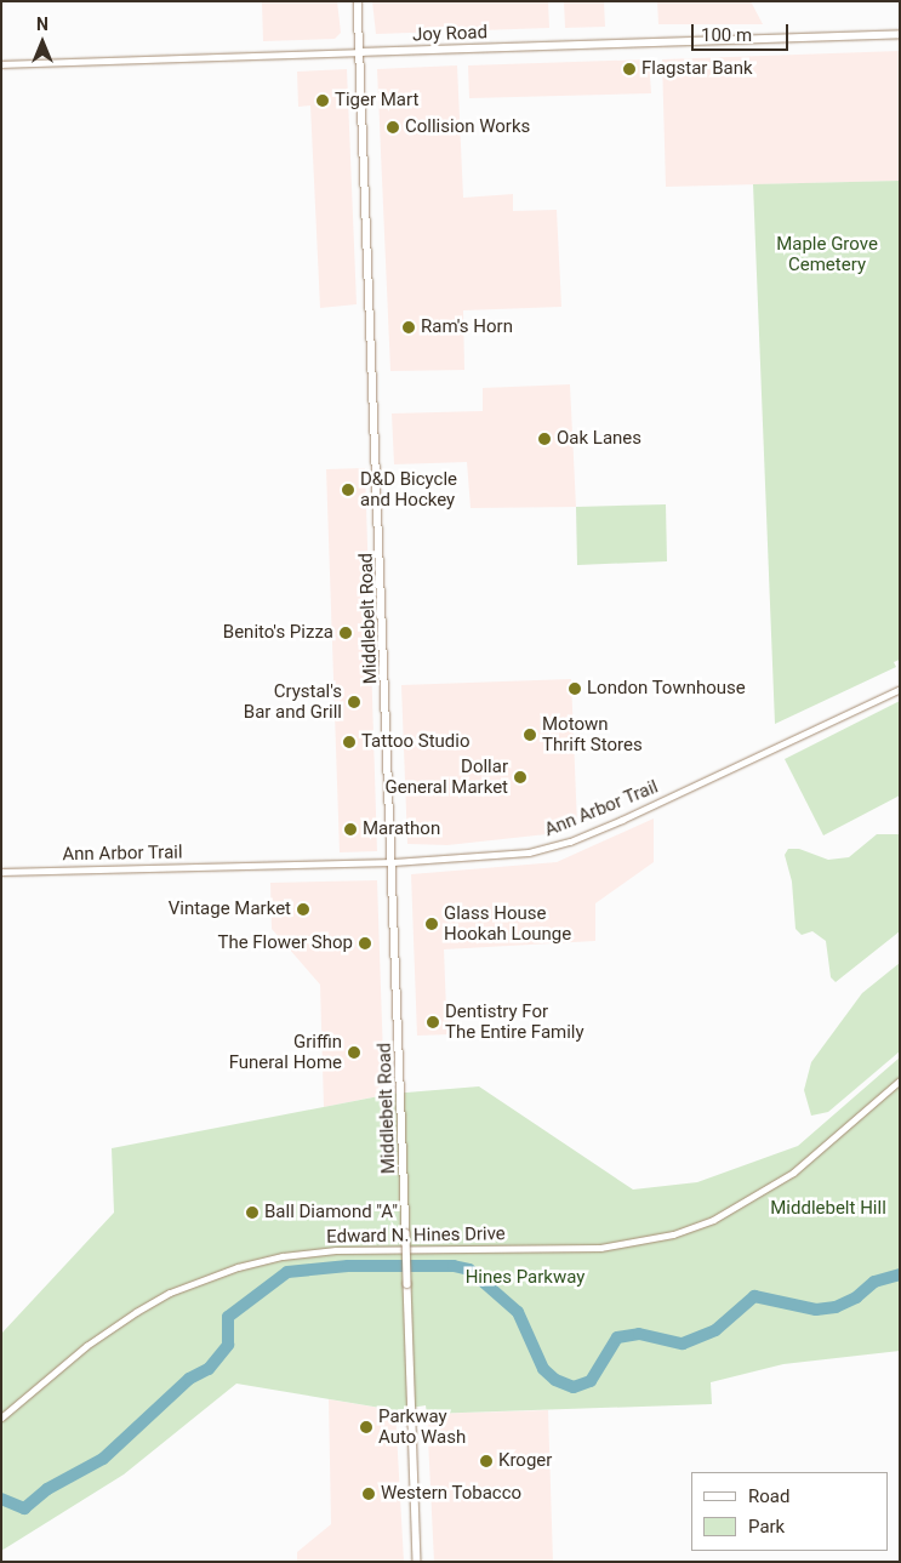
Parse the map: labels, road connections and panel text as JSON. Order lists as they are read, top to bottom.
{
  "streets": {
    "main road": ["Joy Road", "Middlebelt Road"],
    "street": ["Ann Arbor Trail", "Edward N. Hines Drive"]
  },
  "crossings": [
    ["Joy Road", "Middlebelt Road"],
    ["Middlebelt Road", "Ann Arbor Trail"]
  ],
  "parks": ["Maple Grove Cemetery", "Middlebelt Hill", "Hines Parkway"],
  "places": [
    "Flagstar Bank",
    "Tiger Mart",
    "Collision Works",
    "Ram's Horn",
    "Oak Lanes",
    "D&D Bicycle and Hockey",
    "Benito's Pizza",
    "London Townhouse",
    "Crystal's Bar and Grill",
    "Motown Thrift Stores",
    "Tattoo Studio",
    "Dollar General Market",
    "Marathon",
    "Vintage Market",
    "Glass House Hookah Lounge",
    "The Flower Shop",
    "Dentistry For The Entire Family",
    "Griffin Funeral Home",
    "Ball Diamond \"A\"",
    "Parkway Auto Wash",
    "Kroger",
    "Western Tobacco"
  ],
  "legend": ["Road", "Park"],
  "scale_bar": "100 m",
  "north": "top"
}
